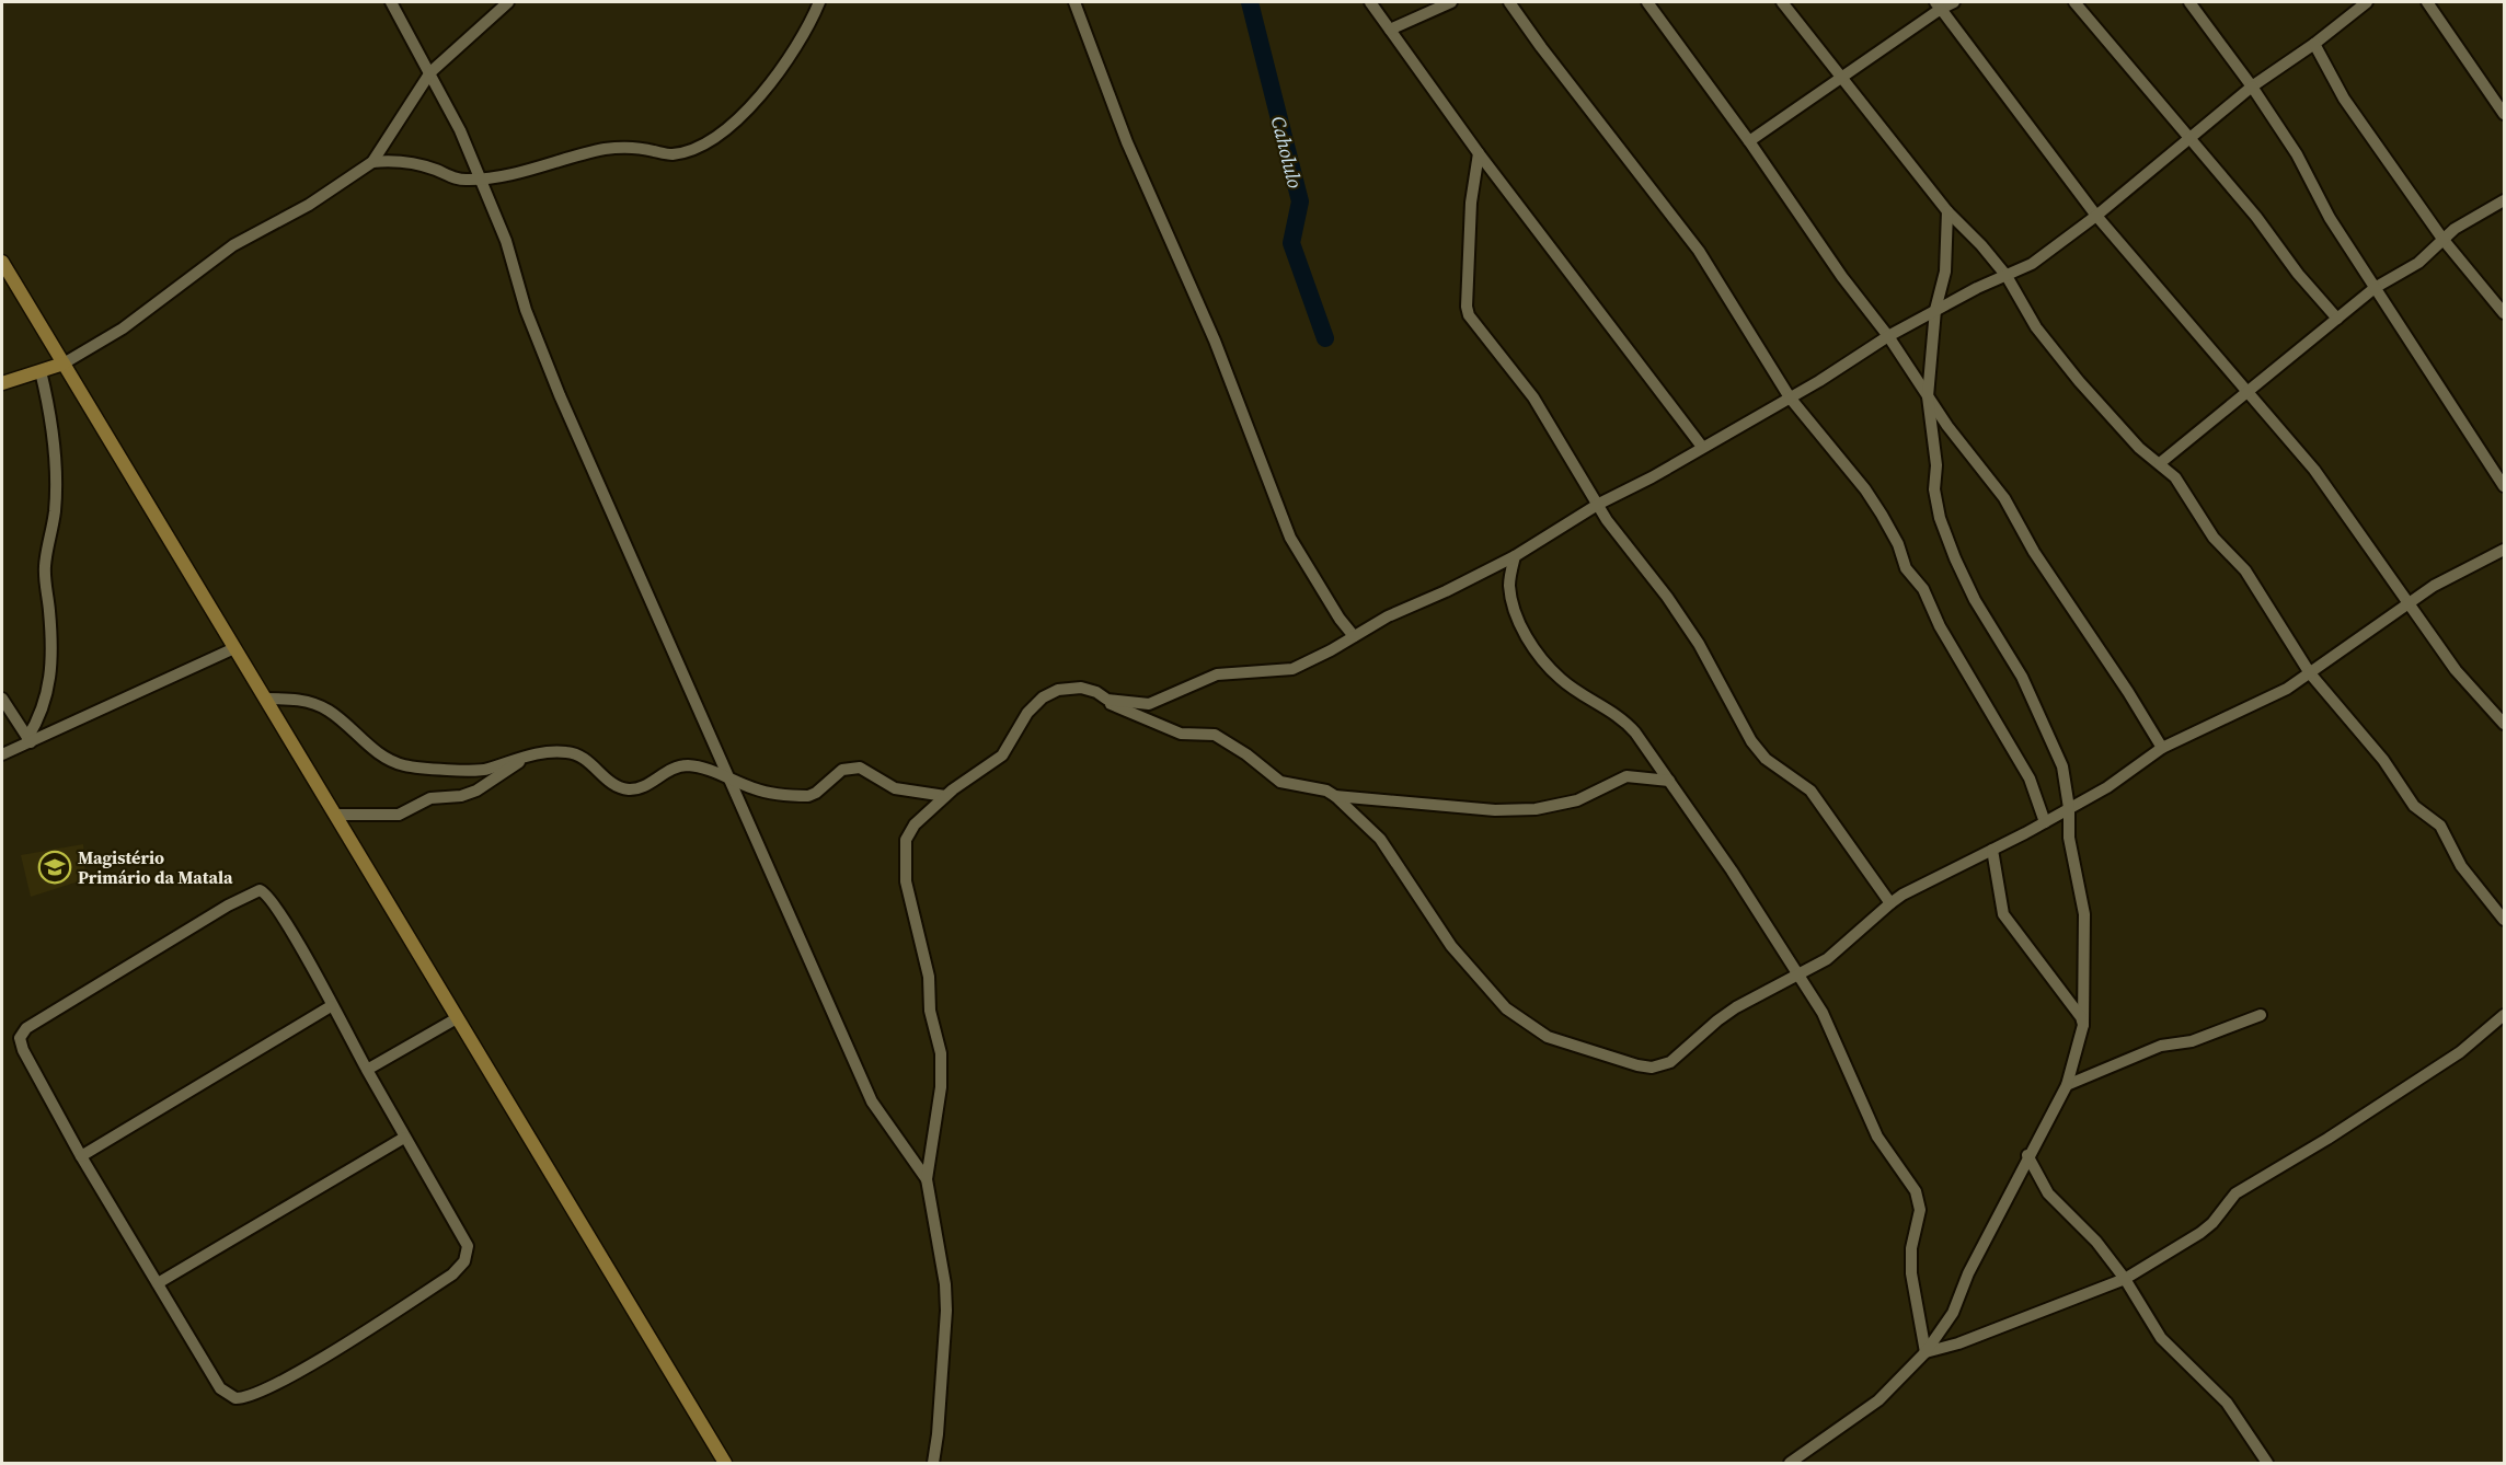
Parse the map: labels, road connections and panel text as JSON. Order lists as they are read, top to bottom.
{
  "water": ["Caholulo"],
  "places": {
    "school or university": ["Magistério Primário da Matala"]
  }
}
